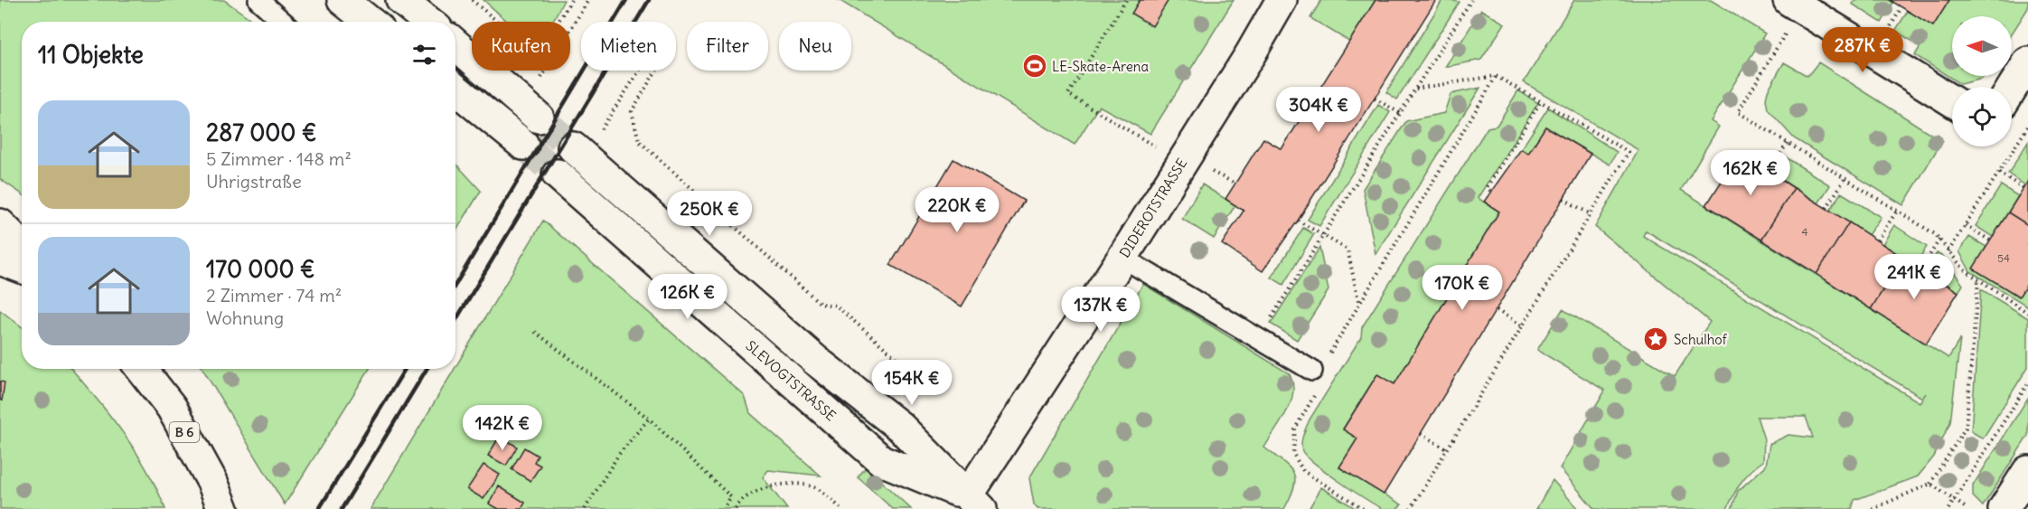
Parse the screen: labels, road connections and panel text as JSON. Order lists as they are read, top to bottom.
{
  "streets": {
    "main road": ["DIDEROTSTRASSE", "SLEVOGTSTRASSE", "B 6"]
  },
  "crossings": [
    ["DIDEROTSTRASSE", "SLEVOGTSTRASSE"]
  ],
  "places": {
    "sports": ["LE-Skate-Arena"],
    "place": ["Schulhof"]
  },
  "house_numbers": ["4", "54"],
  "north": "left",
  "page": {
    "chip": [
      "Kaufen",
      "Mieten",
      "Filter",
      "Neu"
    ],
    "heading": "11 Objekte",
    "price": [
      "287K €",
      "304K €",
      "162K €",
      "220K €",
      "250K €",
      "241K €",
      "170K €",
      "126K €",
      "137K €",
      "154K €",
      "142K €"
    ],
    "list": [
      {
        "name": "287 000 €",
        "note": "5 Zimmer · 148 m² · Uhrigstraße"
      },
      {
        "name": "170 000 €",
        "note": "2 Zimmer · 74 m² · Wohnung"
      }
    ]
  }
}
